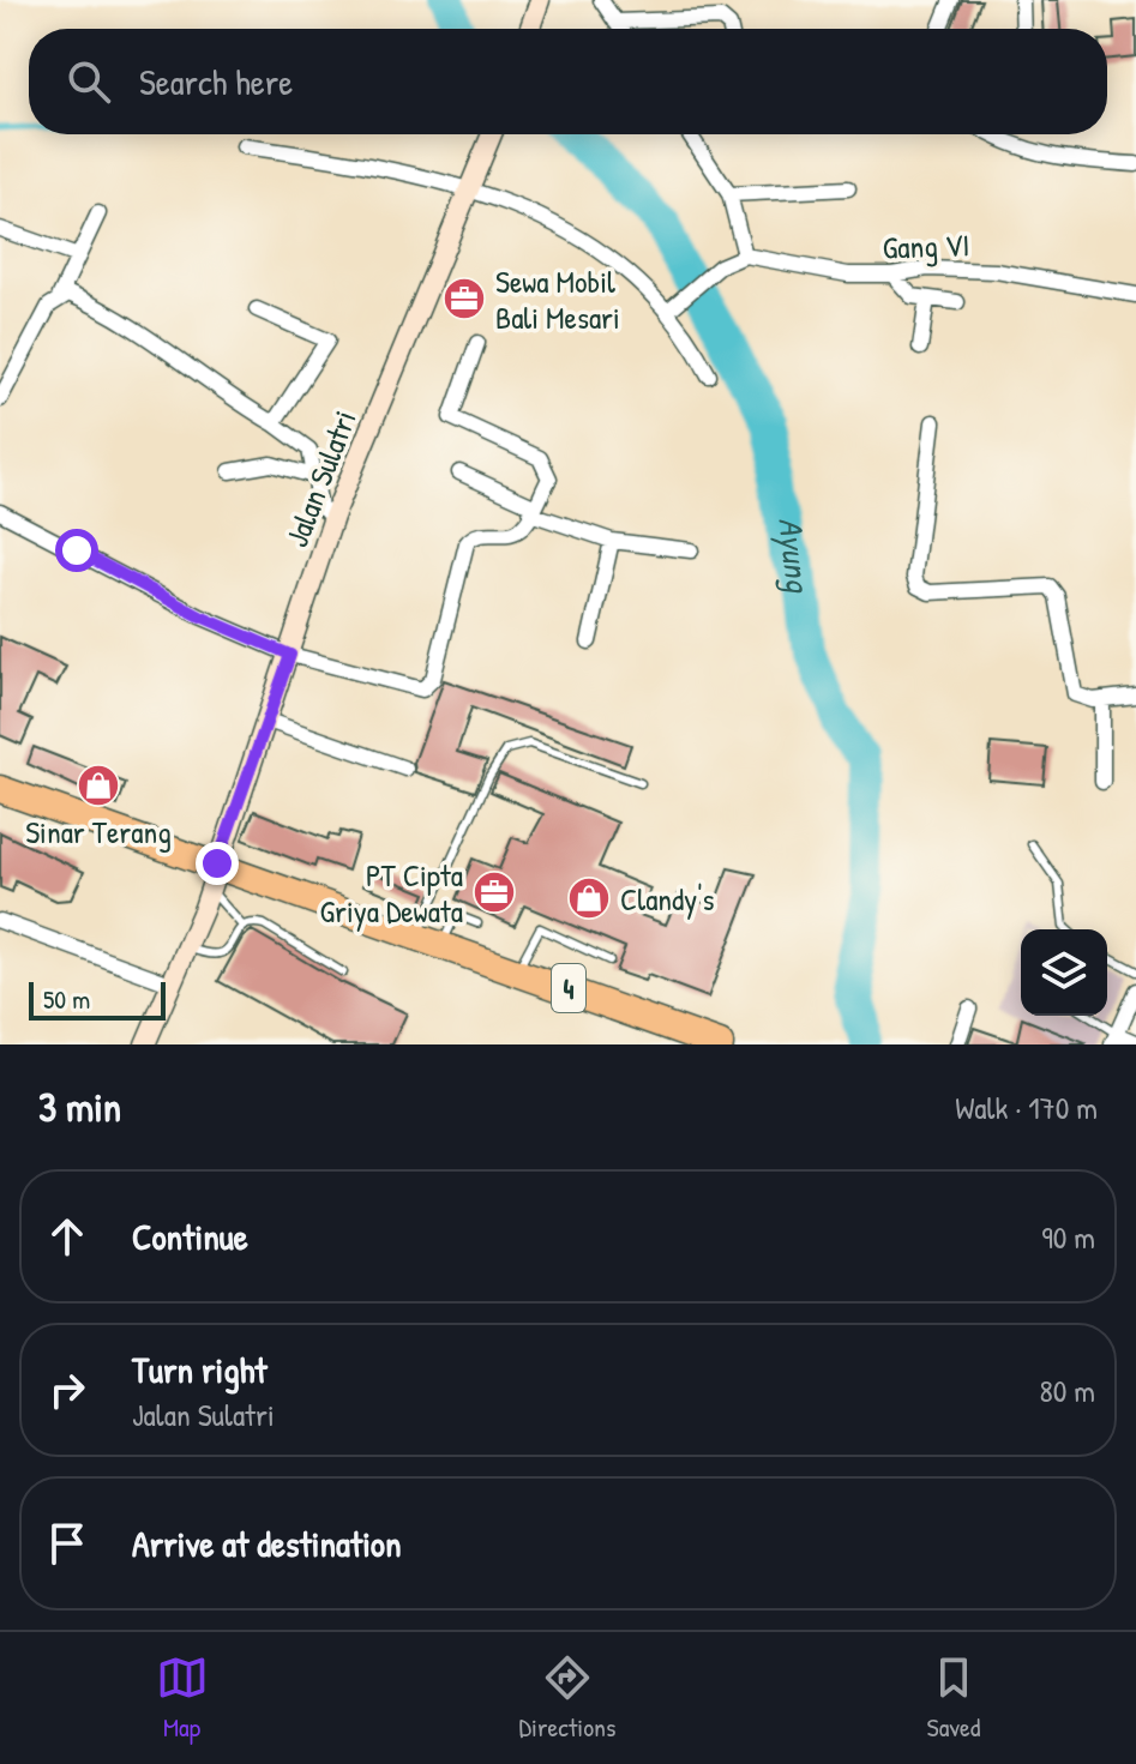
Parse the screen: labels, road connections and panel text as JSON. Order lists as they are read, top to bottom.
{
  "streets": {
    "highway": ["4"],
    "main road": ["Jalan Sulatri"],
    "street": ["Gang VI"]
  },
  "crossings": [
    ["Jalan Sulatri", "4"]
  ],
  "water": ["Ayung"],
  "places": {
    "office": ["Sewa Mobil Bali Mesari", "PT Cipta Griya Dewata"],
    "shop": ["Sinar Terang", "Clandy's"]
  },
  "scale_bar": "50 m",
  "page": {
    "search": "Search here",
    "scale": "50 m",
    "heading": ["3 min", "Walk · 170 m"],
    "list": [
      ["Continue", "90 m"],
      ["Turn right", "Jalan Sulatri", "80 m"],
      "Arrive at destination"
    ],
    "nav": ["Map", "Directions", "Saved"]
  }
}
